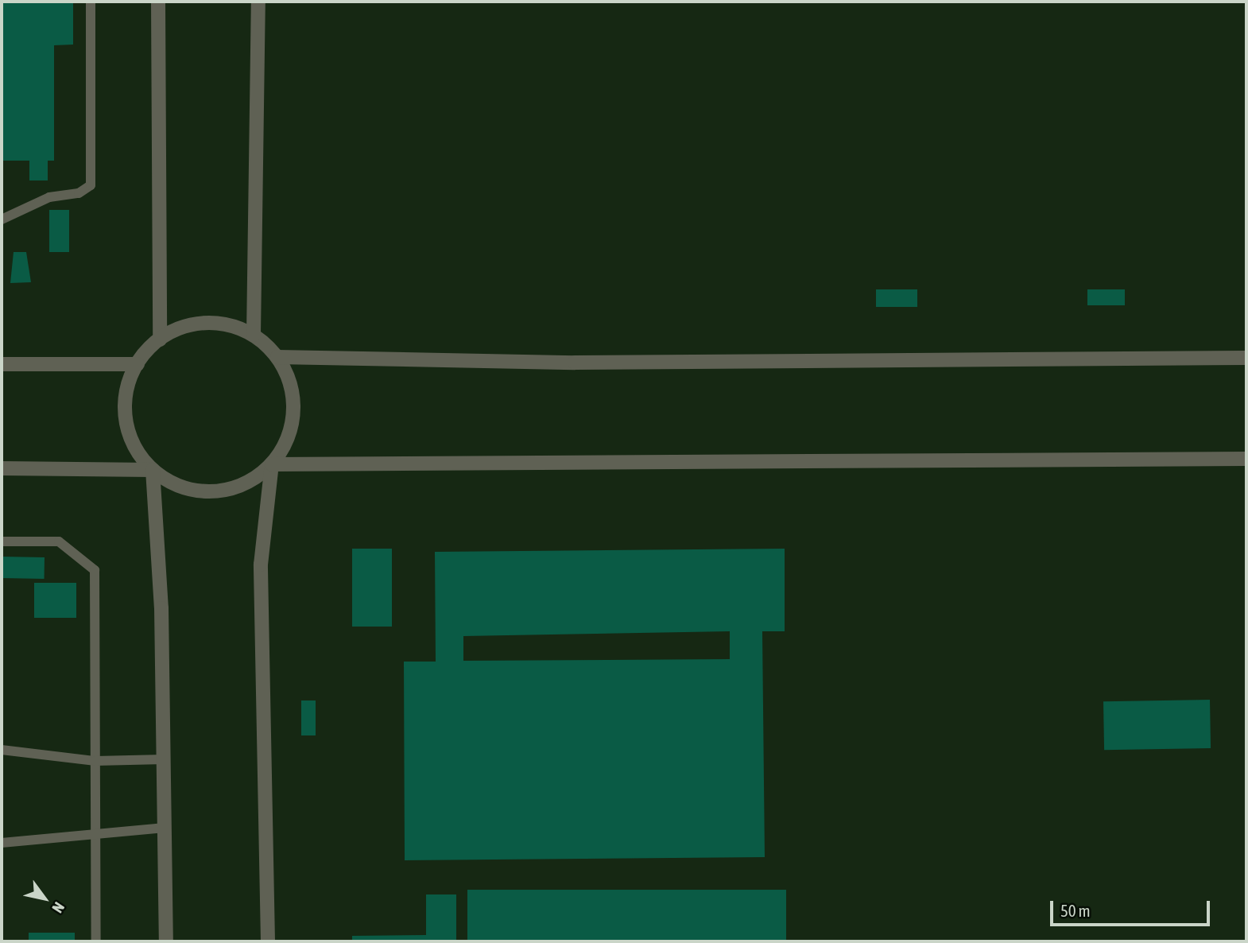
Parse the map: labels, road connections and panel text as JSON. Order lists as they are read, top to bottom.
{
  "scale_bar": "50 m",
  "north": "bottom right"
}
